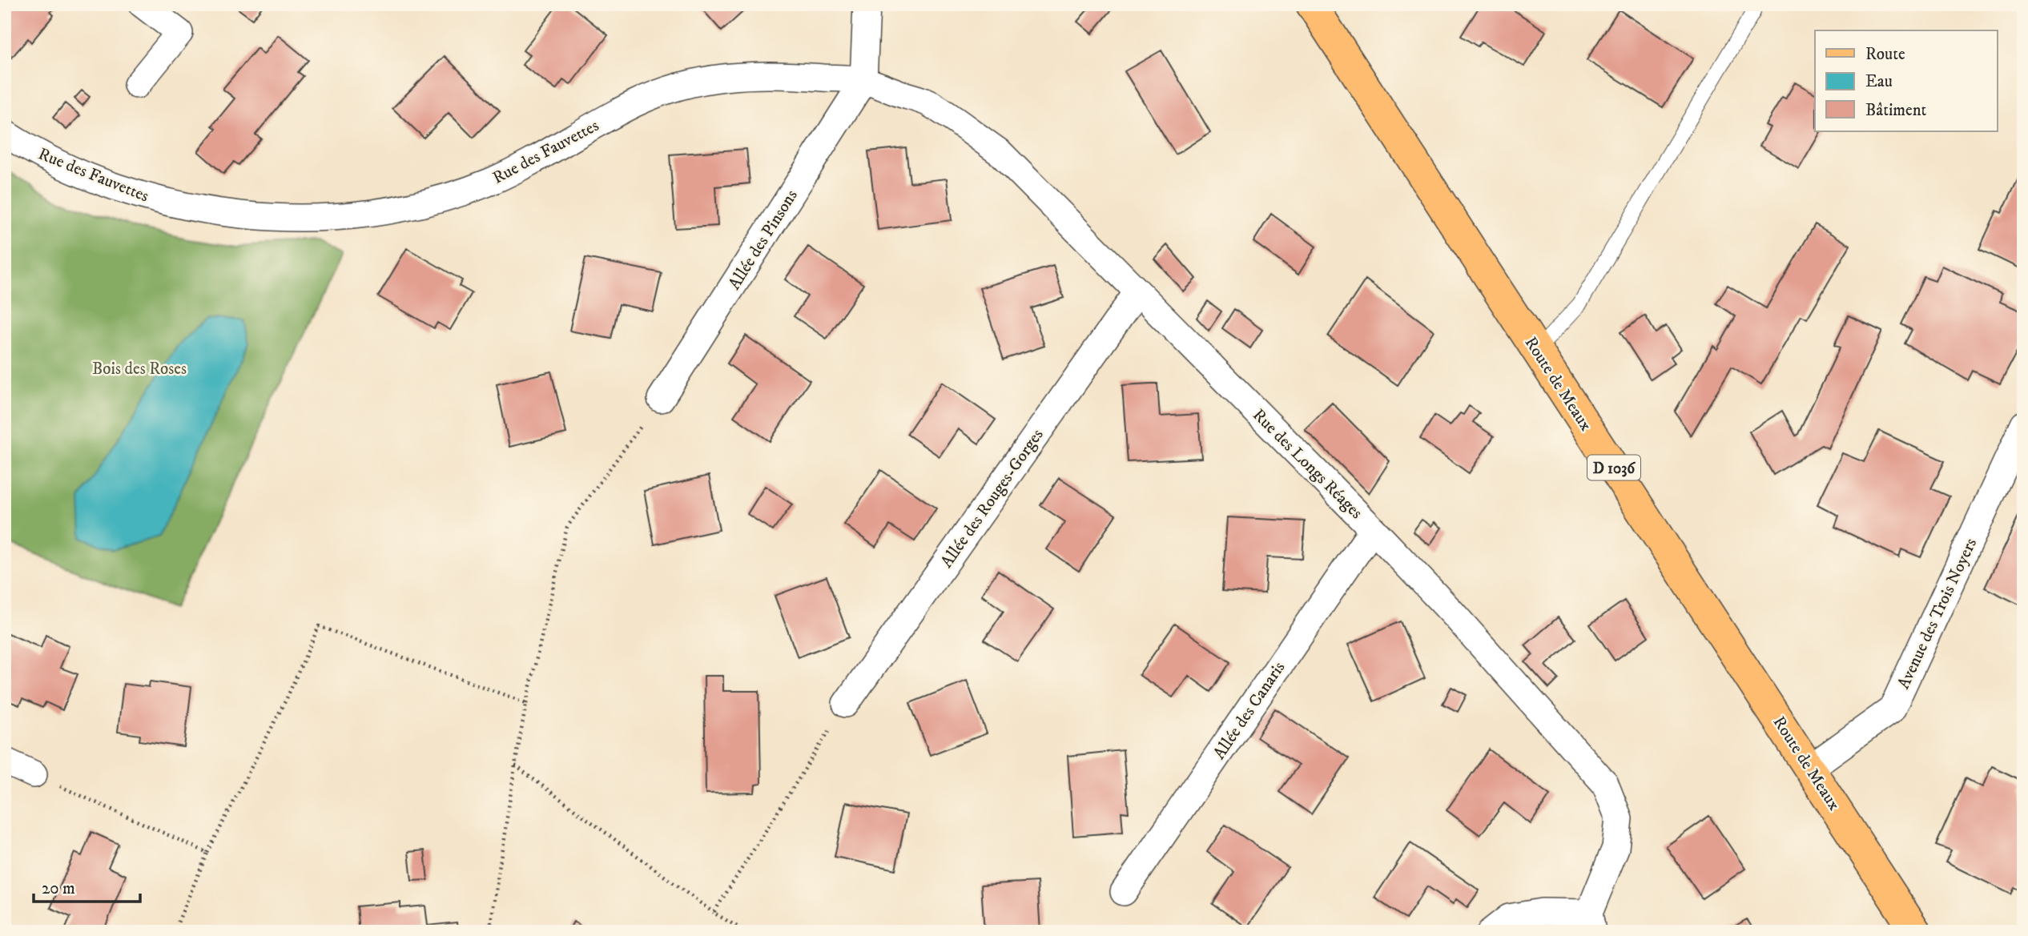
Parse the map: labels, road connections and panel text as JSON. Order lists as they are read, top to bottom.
{
  "streets": {
    "main road": ["Route de Meaux", "D 1036"],
    "street": [
      "Rue des Fauvettes",
      "Allée des Pinsons",
      "Rue des Longs Réages",
      "Allée des Rouges-Gorges",
      "Avenue des Trois Noyers",
      "Allée des Canaris"
    ]
  },
  "crossings": [
    ["Rue des Fauvettes", "Allée des Pinsons"],
    ["Rue des Fauvettes", "Rue des Longs Réages"],
    ["Allée des Pinsons", "Rue des Longs Réages"],
    ["Route de Meaux", "Avenue des Trois Noyers"],
    ["Rue des Longs Réages", "Allée des Rouges-Gorges"],
    ["Rue des Longs Réages", "Allée des Canaris"]
  ],
  "parks": ["Bois des Roses"],
  "legend": ["Route", "Eau", "Bâtiment"],
  "scale_bar": "20 m"
}
